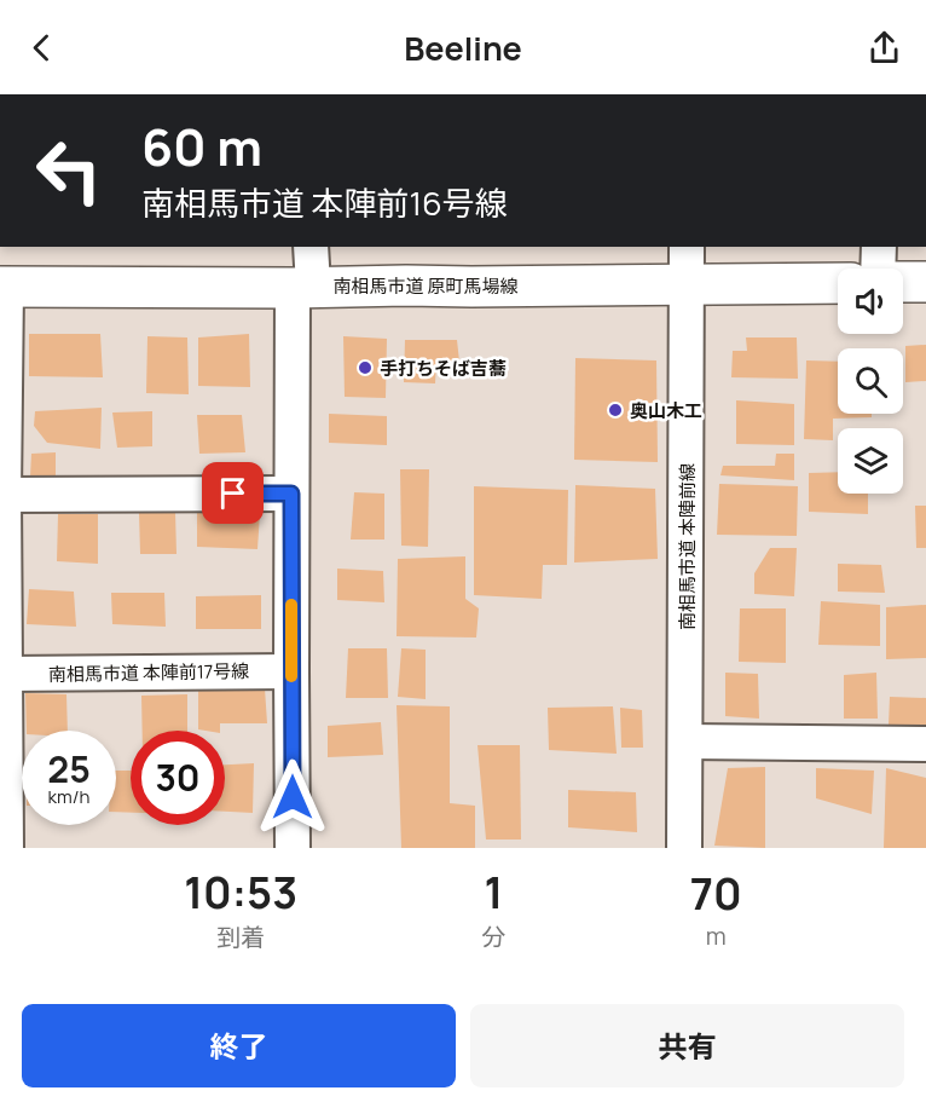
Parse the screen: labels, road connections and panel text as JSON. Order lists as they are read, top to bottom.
{
  "streets": {
    "street": ["南相馬市道 原町馬場線", "南相馬市道 本陣前線", "南相馬市道 本陣前17号線"]
  },
  "crossings": [
    ["南相馬市道 原町馬場線", "南相馬市道 本陣前線"]
  ],
  "places": ["手打ちそば吉蕎", "奥山木工"],
  "page": {
    "header": "Beeline",
    "turn": ["60 m", "南相馬市道 本陣前16号線"],
    "speed": "25 km/h",
    "limit": "30",
    "eta": [
      "10:53",
      "到着",
      "1",
      "分",
      "70",
      "m"
    ],
    "buttons": ["終了", "共有"]
  }
}
